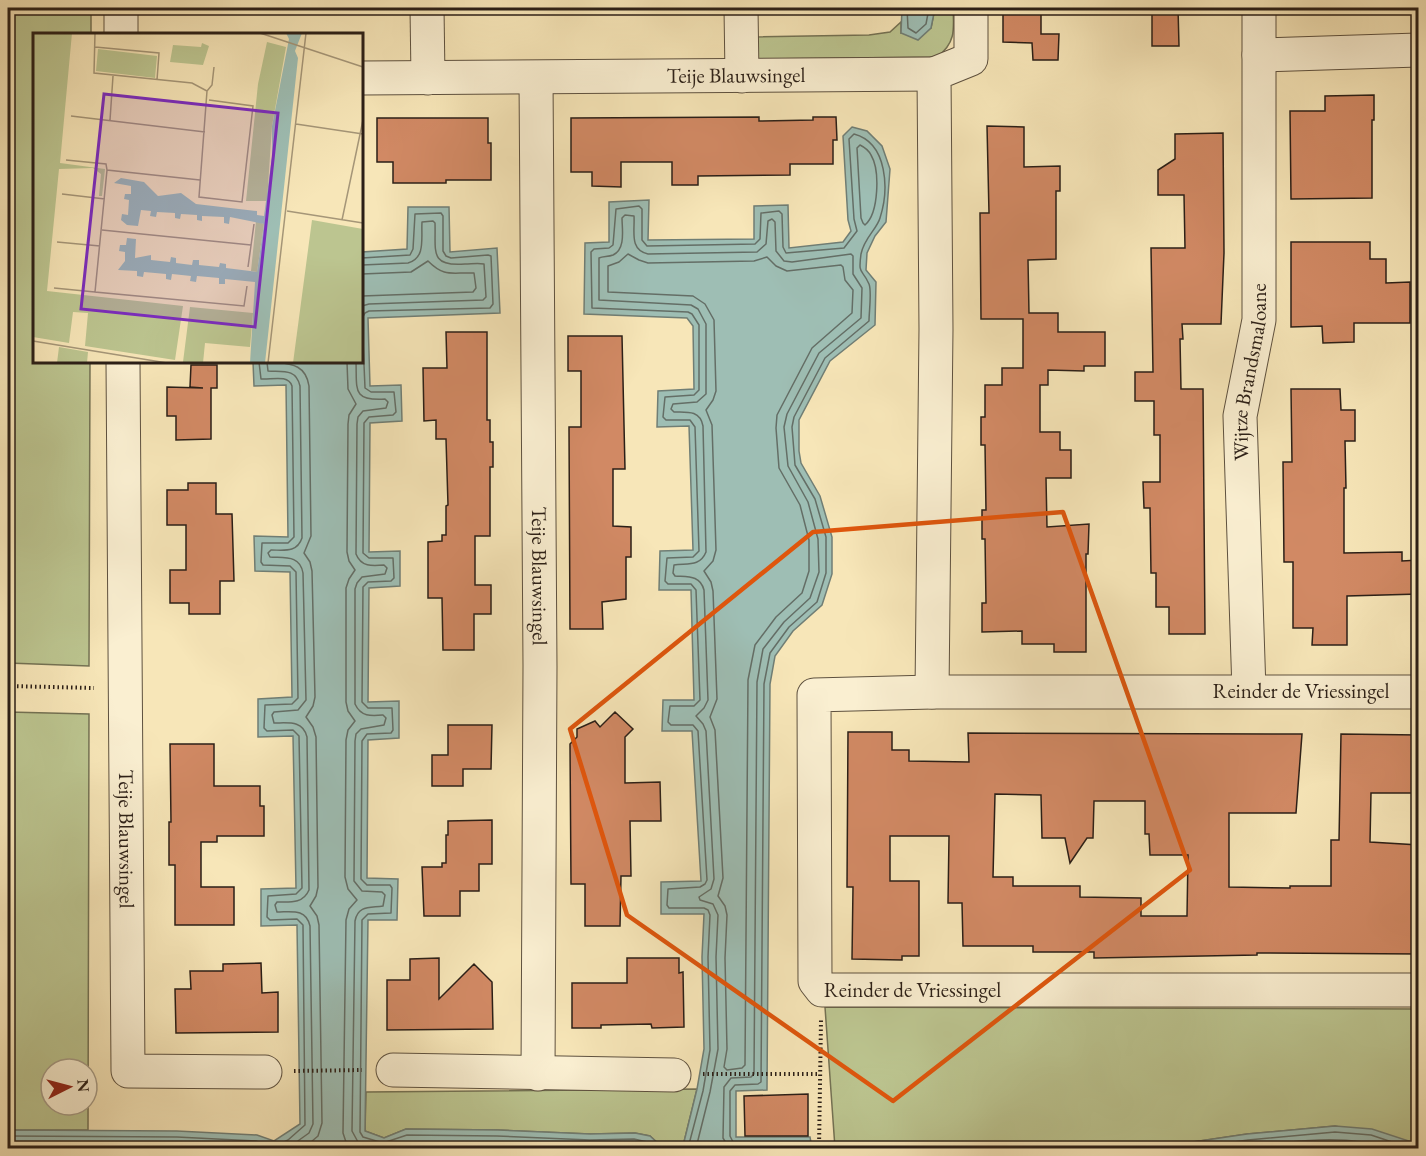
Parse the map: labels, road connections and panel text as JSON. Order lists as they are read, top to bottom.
{
  "streets": {
    "street": ["Teije Blauwsingel", "Wijtze Brandsmaloane", "Reinder de Vriessingel"]
  },
  "crossings": [
    ["Wijtze Brandsmaloane", "Reinder de Vriessingel"]
  ],
  "north": "right"
}
